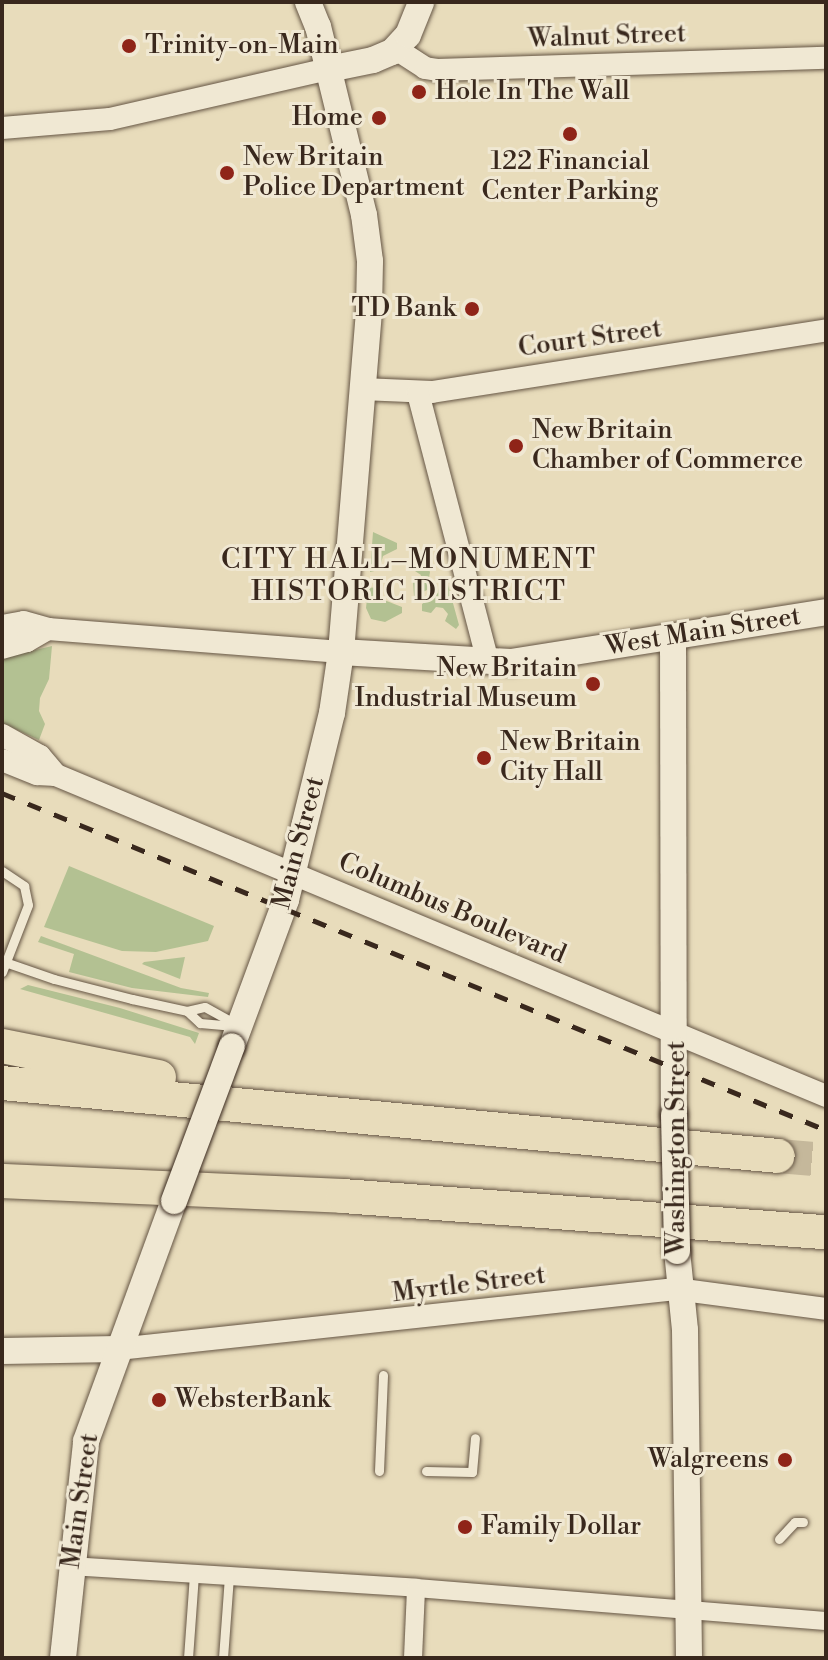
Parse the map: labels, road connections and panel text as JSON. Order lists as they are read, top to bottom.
{
  "streets": {
    "main road": ["West Main Street", "Main Street", "Washington Street"],
    "street": [
      "Walnut Street",
      "Court Street",
      "Columbus Boulevard",
      "Myrtle Street"
    ]
  },
  "crossings": [
    ["Court Street", "Main Street"],
    ["West Main Street", "Main Street"],
    ["West Main Street", "Washington Street"],
    ["Main Street", "Columbus Boulevard"],
    ["Main Street", "Myrtle Street"],
    ["Columbus Boulevard", "Washington Street"],
    ["Washington Street", "Myrtle Street"]
  ],
  "districts": ["CITY HALL–MONUMENT HISTORIC DISTRICT"],
  "places": [
    "Trinity-on-Main",
    "Hole In The Wall",
    "Home",
    "122 Financial Center Parking",
    "New Britain Police Department",
    "TD Bank",
    "New Britain Chamber of Commerce",
    "New Britain Industrial Museum",
    "New Britain City Hall",
    "WebsterBank",
    "Walgreens",
    "Family Dollar"
  ]
}
